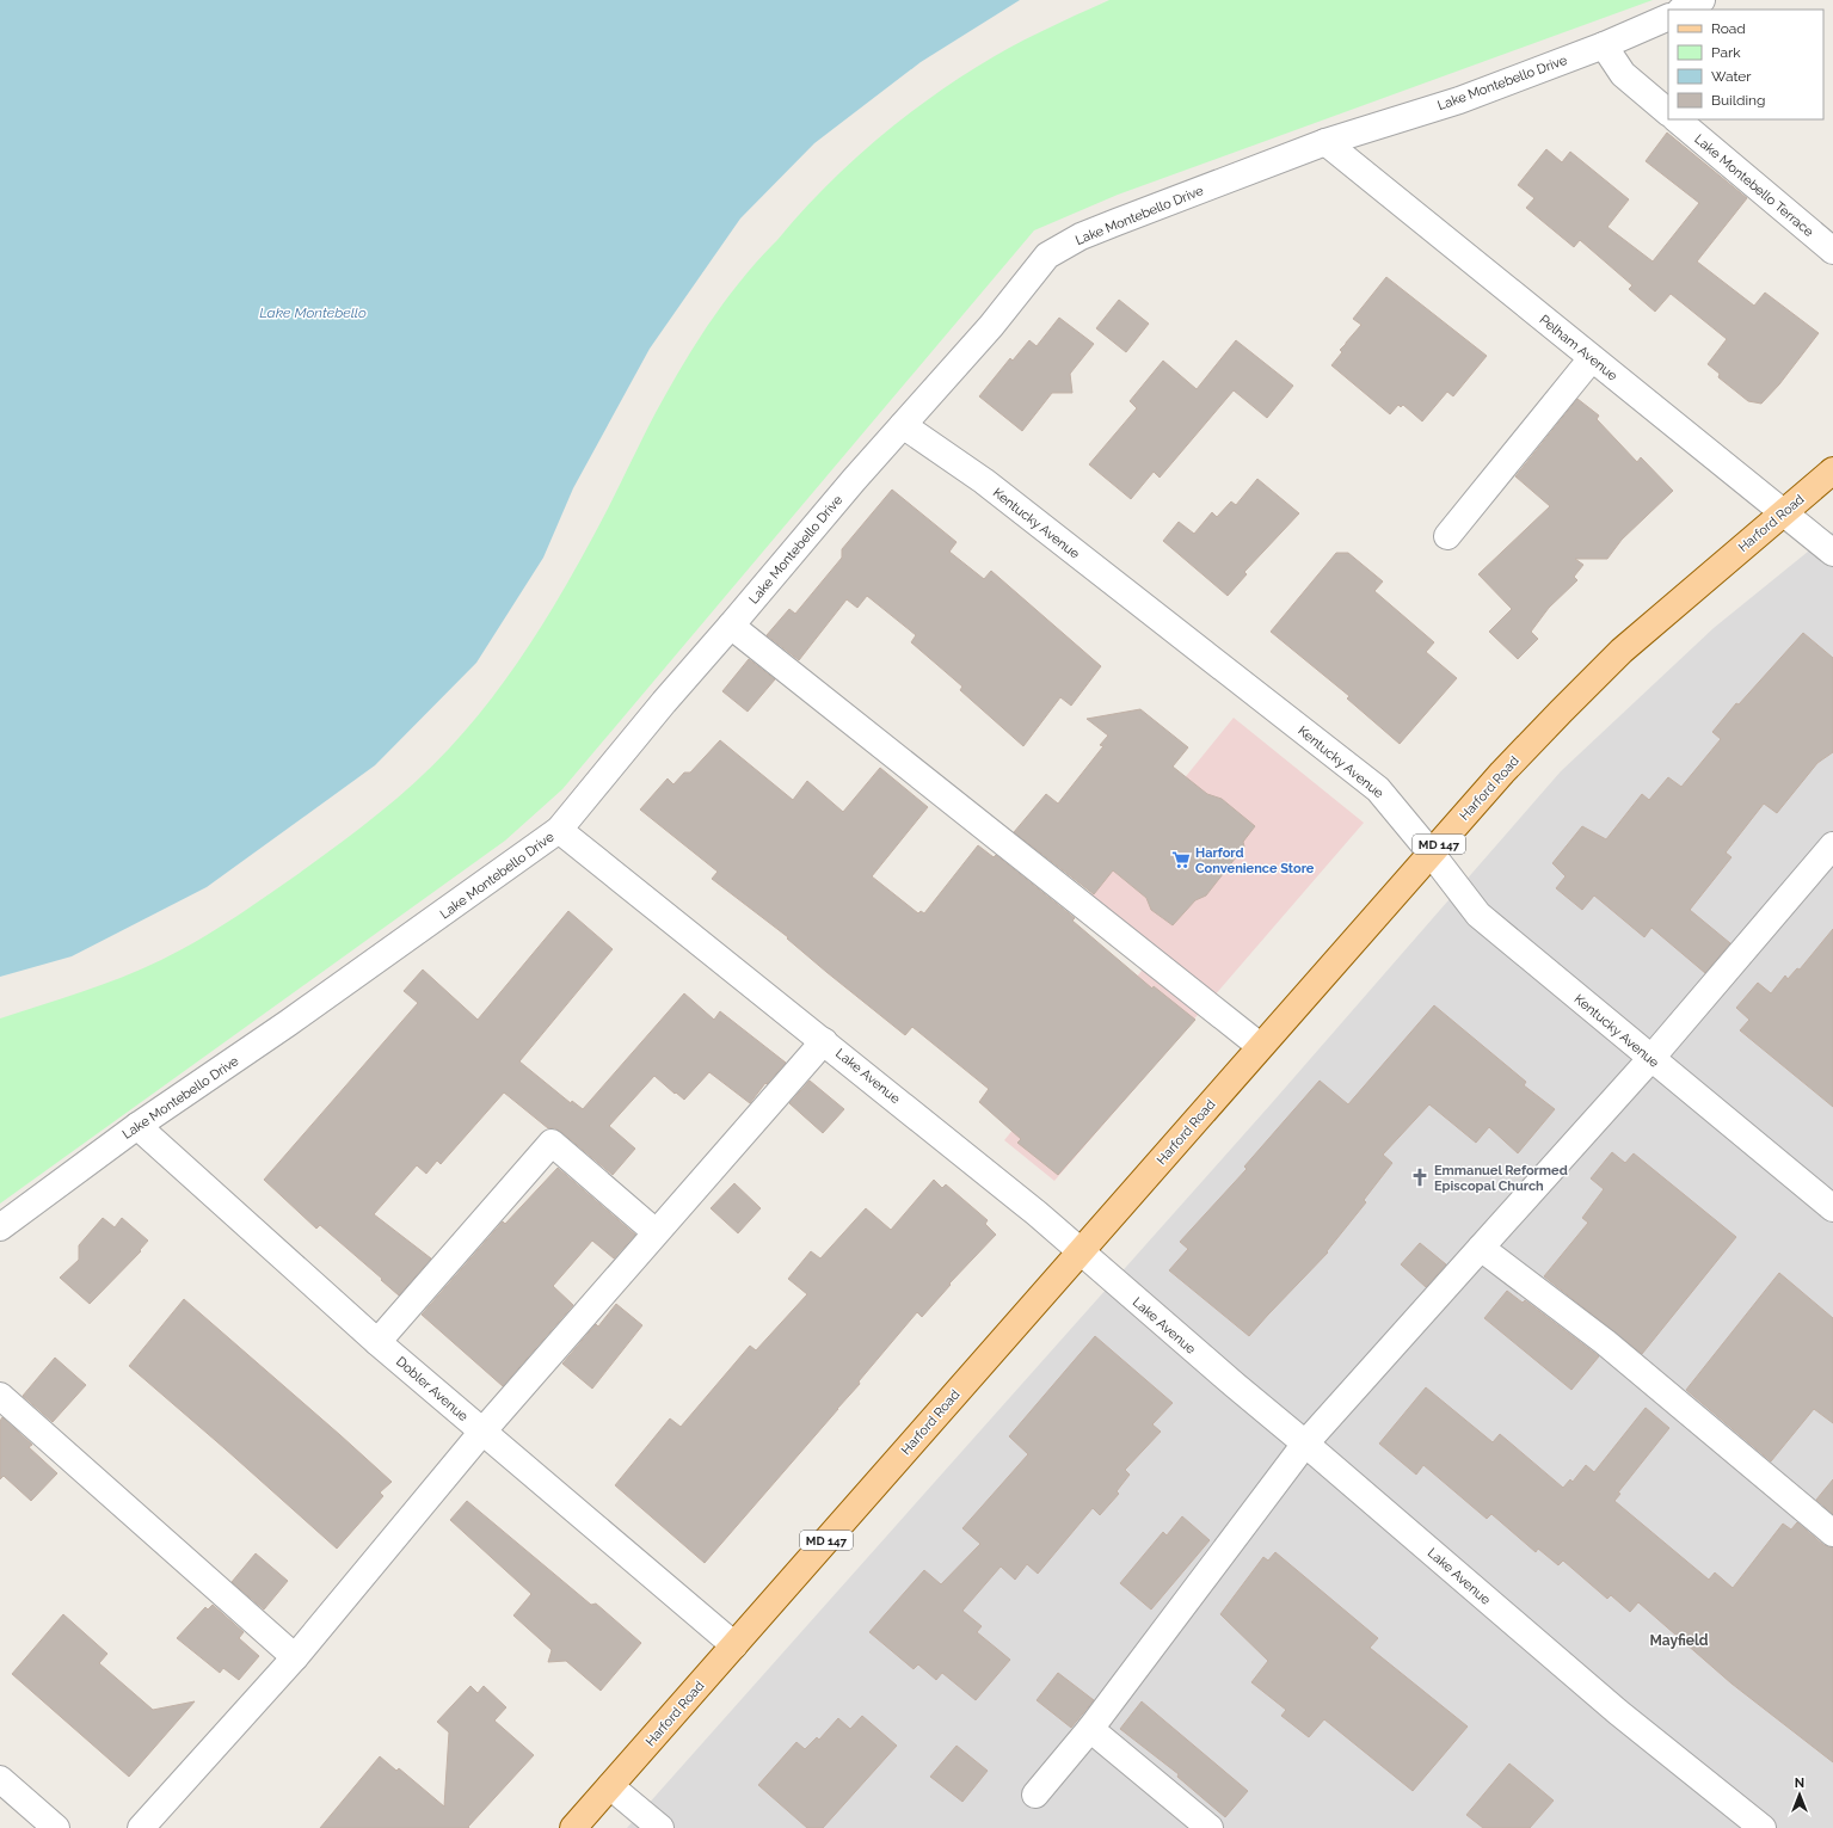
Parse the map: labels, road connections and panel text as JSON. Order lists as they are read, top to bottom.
{
  "streets": {
    "main road": ["Harford Road", "MD 147"],
    "street": [
      "Lake Montebello Drive",
      "Lake Montebello Terrace",
      "Pelham Avenue",
      "Kentucky Avenue",
      "Lake Avenue",
      "Dobler Avenue"
    ]
  },
  "crossings": [
    ["Lake Montebello Drive", "Pelham Avenue"],
    ["Lake Montebello Drive", "Kentucky Avenue"],
    ["Lake Montebello Drive", "Lake Avenue"],
    ["Lake Montebello Drive", "Dobler Avenue"],
    ["Pelham Avenue", "Harford Road"],
    ["Kentucky Avenue", "Harford Road"],
    ["Harford Road", "Lake Avenue"],
    ["Harford Road", "Dobler Avenue"]
  ],
  "districts": ["Mayfield"],
  "water": ["Lake Montebello"],
  "places": {
    "supermarket": ["Harford Convenience Store"],
    "church": ["Emmanuel Reformed Episcopal Church"]
  },
  "legend": [
    "Road",
    "Park",
    "Water",
    "Building"
  ],
  "north": "top"
}
